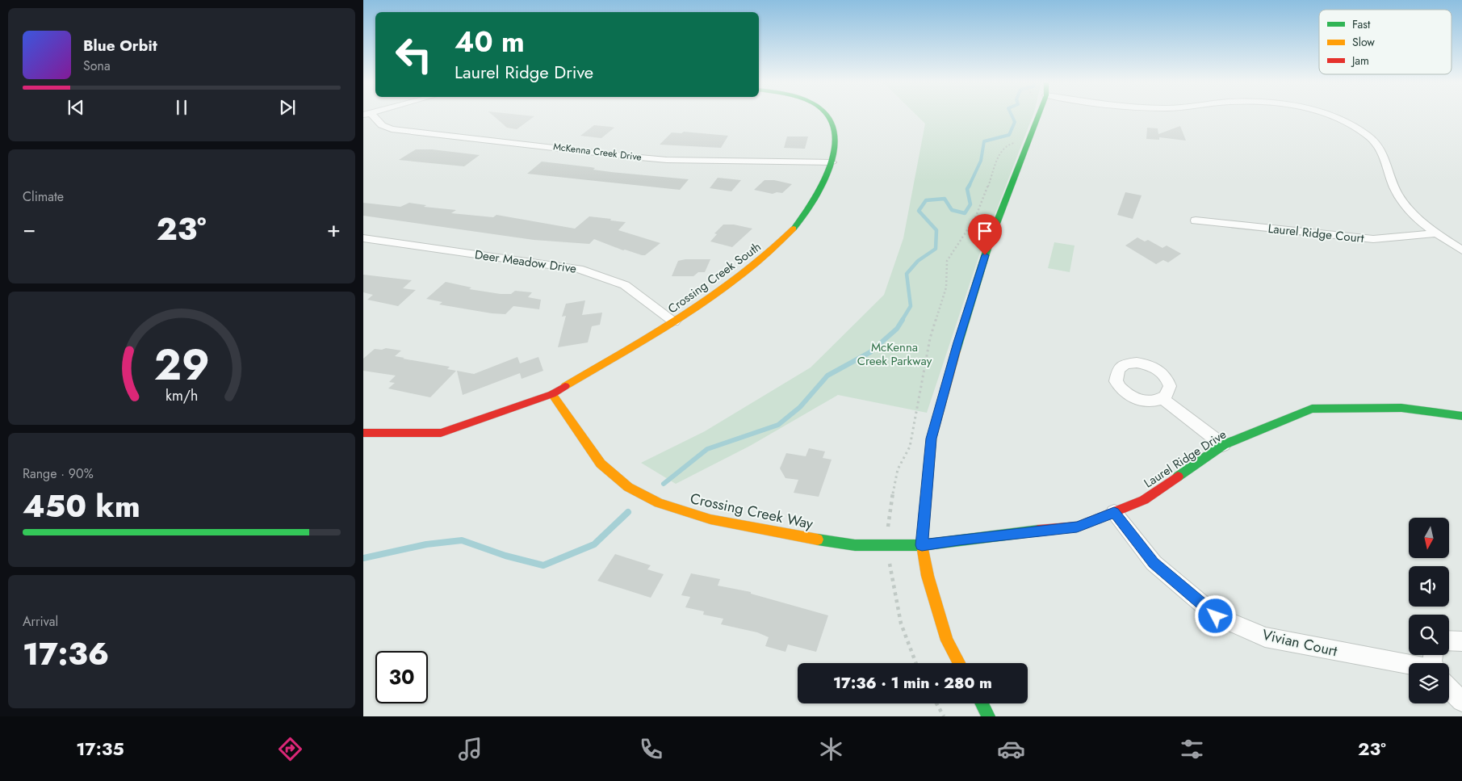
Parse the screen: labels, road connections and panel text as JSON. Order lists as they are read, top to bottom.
{
  "streets": {
    "street": [
      "McKenna Creek Drive",
      "Laurel Ridge Court",
      "Deer Meadow Drive",
      "Crossing Creek South",
      "Laurel Ridge Drive",
      "Crossing Creek Way",
      "Vivian Court"
    ]
  },
  "crossings": [
    ["McKenna Creek Drive", "Crossing Creek South"],
    ["Deer Meadow Drive", "Crossing Creek South"],
    ["Crossing Creek South", "Crossing Creek Way"],
    ["Laurel Ridge Drive", "Crossing Creek Way"],
    ["Laurel Ridge Drive", "Vivian Court"]
  ],
  "parks": ["McKenna Creek Parkway"],
  "legend": ["Fast", "Slow", "Jam"],
  "north": "bottom",
  "page": {
    "turn": ["40 m", "Laurel Ridge Drive"],
    "song": ["Blue Orbit", "Sona"],
    "tile": [
      "Climate",
      ["Range · 90%", "450 km"],
      ["Arrival", "17:36"]
    ],
    "heat": ["−", "23°", "+"],
    "limit": "30",
    "trip": "17:36 · 1 min · 280 m",
    "tabs": ["17:35", "23°"],
    "gauge": ["29", "km/h"]
  }
}
